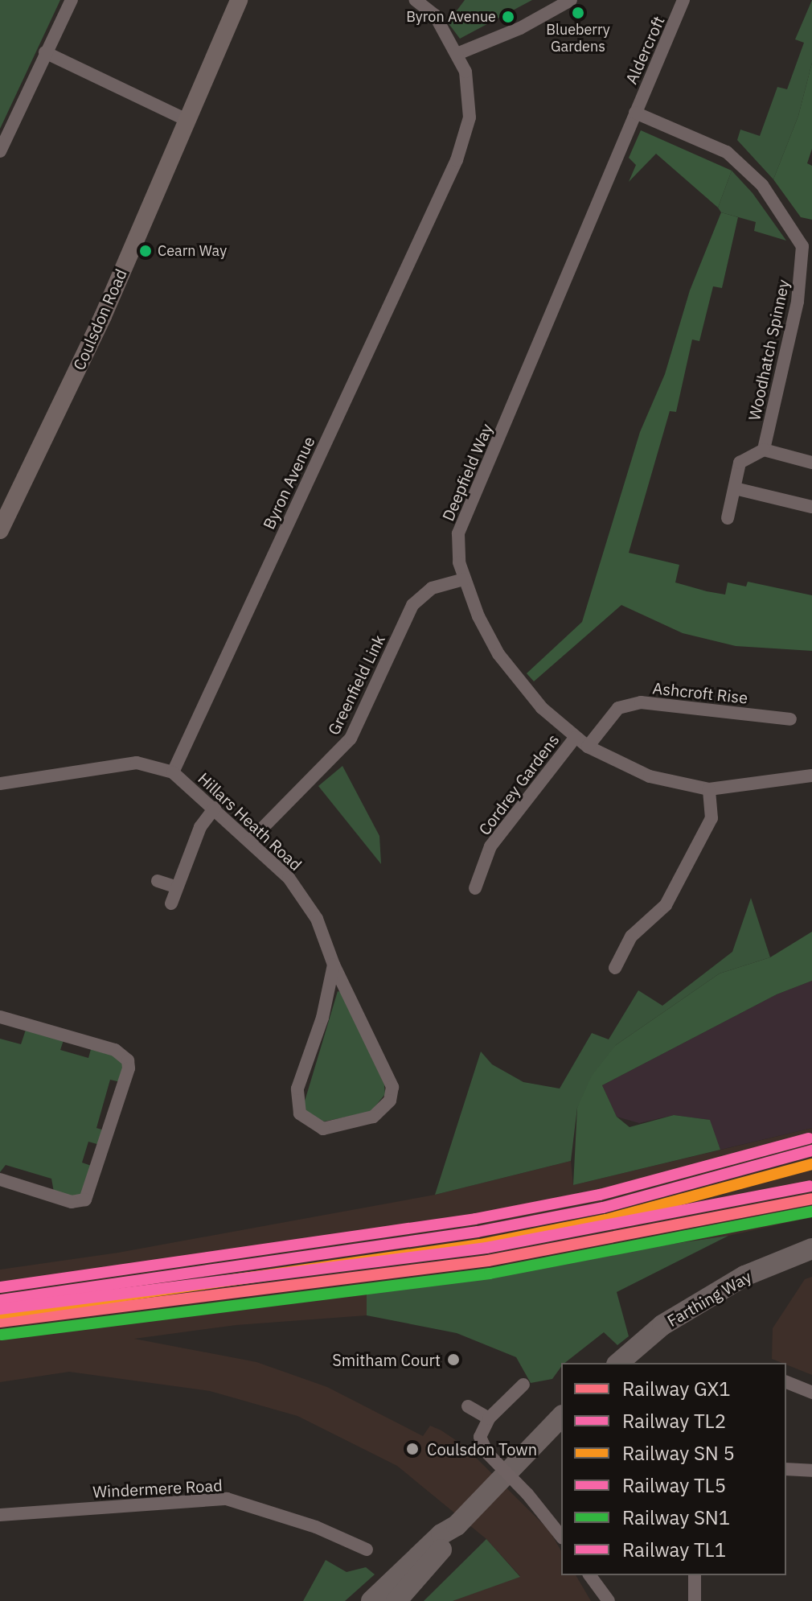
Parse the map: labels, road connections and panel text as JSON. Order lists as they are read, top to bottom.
{
  "streets": {
    "highway": ["Farthing Way"],
    "main road": ["Coulsdon Road"],
    "street": [
      "Aldercroft",
      "Woodhatch Spinney",
      "Deepfield Way",
      "Byron Avenue",
      "Greenfield Link",
      "Ashcroft Rise",
      "Cordrey Gardens",
      "Hillars Heath Road",
      "Windermere Road"
    ]
  },
  "crossings": [
    ["Aldercroft", "Woodhatch Spinney"],
    ["Aldercroft", "Deepfield Way"],
    ["Woodhatch Spinney", "Deepfield Way"],
    ["Deepfield Way", "Greenfield Link"],
    ["Deepfield Way", "Ashcroft Rise"],
    ["Deepfield Way", "Cordrey Gardens"],
    ["Byron Avenue", "Hillars Heath Road"],
    ["Greenfield Link", "Hillars Heath Road"]
  ],
  "places": [
    "Blueberry Gardens",
    "Byron Avenue",
    "Cearn Way",
    "Smitham Court",
    "Coulsdon Town"
  ],
  "lines": [
    "rail line TL5",
    "rail line TL2",
    "rail line TL1",
    "rail line GX1",
    "rail line SN1"
  ],
  "legend": [
    "Railway GX1",
    "Railway TL2",
    "Railway SN 5",
    "Railway TL5",
    "Railway SN1",
    "Railway TL1"
  ]
}
